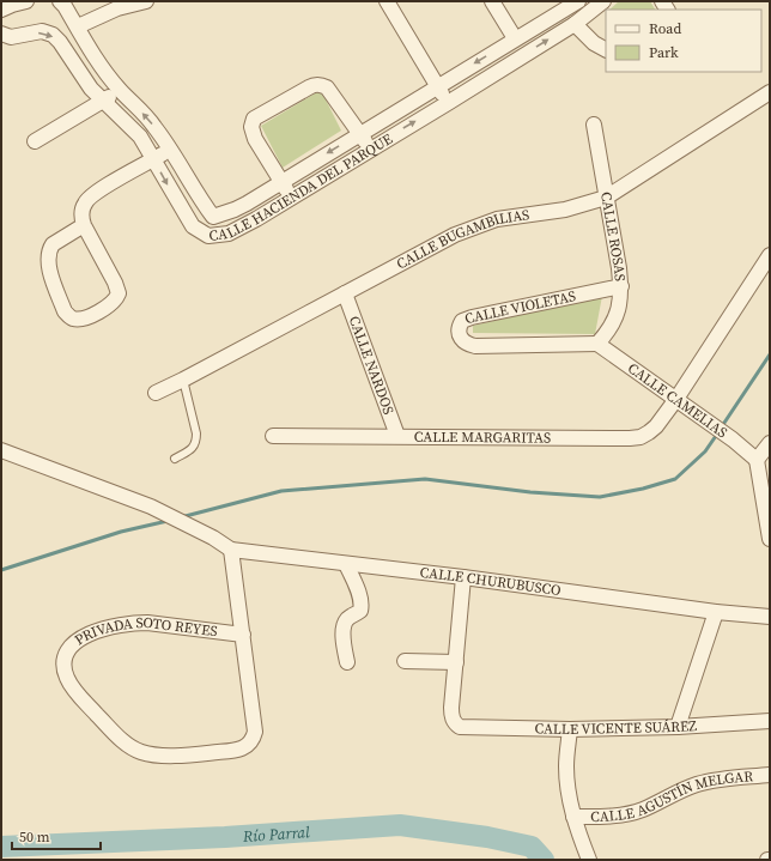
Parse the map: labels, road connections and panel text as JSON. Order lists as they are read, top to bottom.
{
  "streets": {
    "street": [
      "CALLE HACIENDA DEL PARQUE",
      "CALLE ROSAS",
      "CALLE BUGAMBILIAS",
      "CALLE VIOLETAS",
      "CALLE NARDOS",
      "CALLE CAMELIAS",
      "CALLE MARGARITAS",
      "CALLE CHURUBUSCO",
      "PRIVADA SOTO REYES",
      "CALLE VICENTE SUÁREZ",
      "CALLE AGUSTÍN MELGAR"
    ]
  },
  "crossings": [
    ["CALLE ROSAS", "CALLE BUGAMBILIAS"],
    ["CALLE ROSAS", "CALLE VIOLETAS"],
    ["CALLE ROSAS", "CALLE CAMELIAS"],
    ["CALLE BUGAMBILIAS", "CALLE NARDOS"],
    ["CALLE VIOLETAS", "CALLE CAMELIAS"],
    ["CALLE NARDOS", "CALLE MARGARITAS"],
    ["CALLE CAMELIAS", "CALLE MARGARITAS"],
    ["CALLE CHURUBUSCO", "PRIVADA SOTO REYES"]
  ],
  "water": ["Río Parral"],
  "legend": ["Road", "Park"],
  "scale_bar": "50 m"
}
